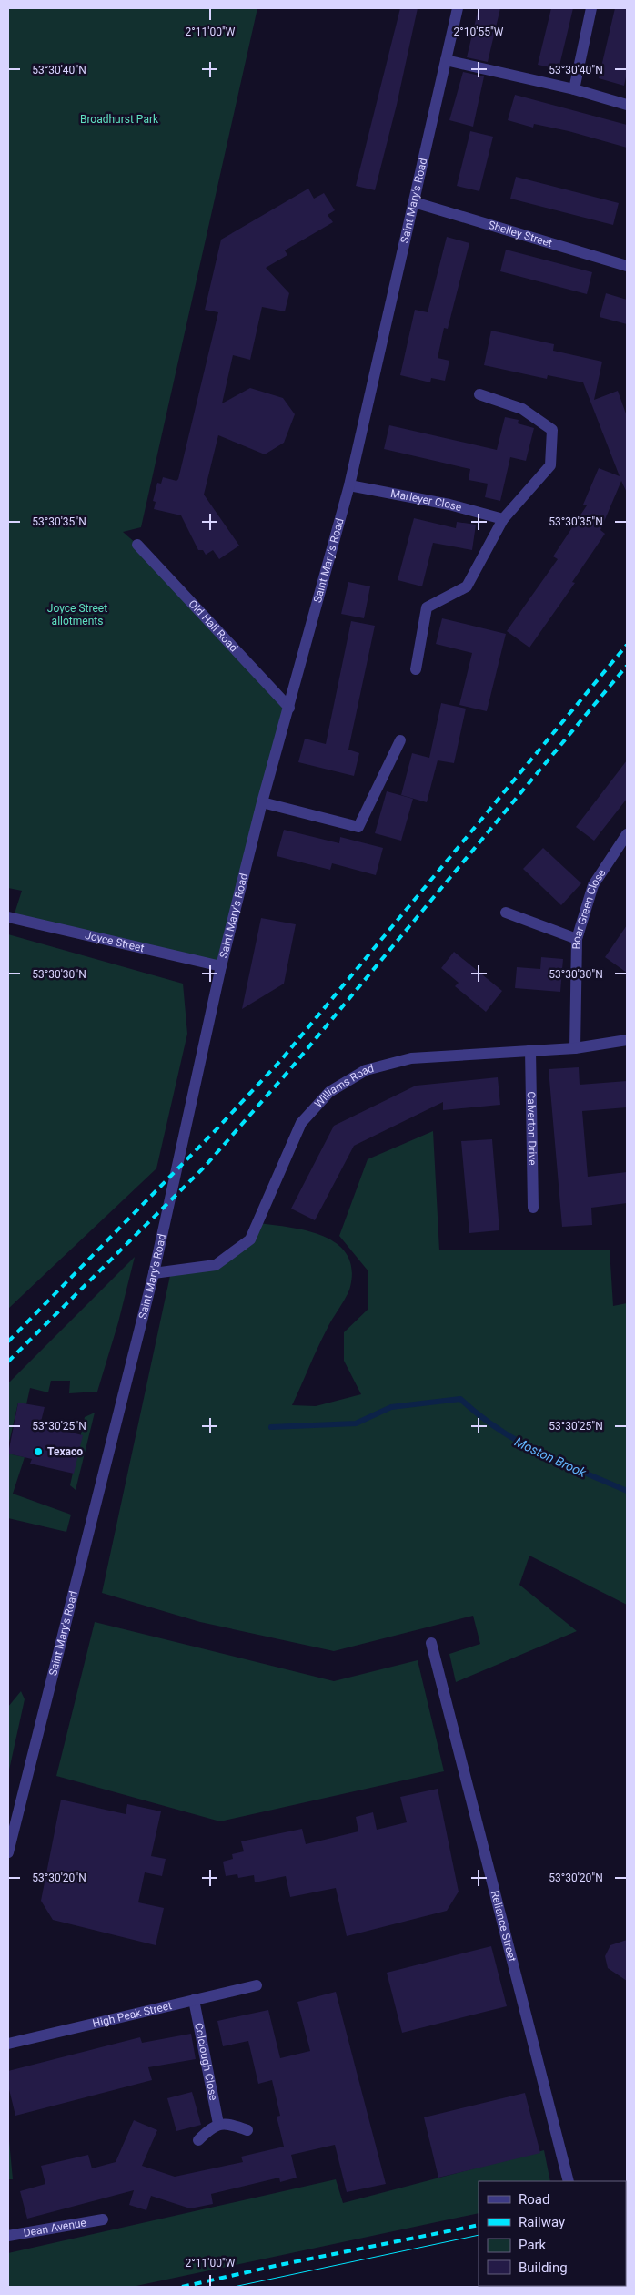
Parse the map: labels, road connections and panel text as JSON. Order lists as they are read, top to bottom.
{
  "streets": {
    "street": [
      "Saint Mary's Road",
      "Shelley Street",
      "Marleyer Close",
      "Old Hall Road",
      "Boar Green Close",
      "Joyce Street",
      "Williams Road",
      "Calverton Drive",
      "Reliance Street",
      "High Peak Street",
      "Colclough Close",
      "Dean Avenue"
    ]
  },
  "crossings": [
    ["Saint Mary's Road", "Shelley Street"],
    ["Saint Mary's Road", "Marleyer Close"],
    ["Saint Mary's Road", "Old Hall Road"],
    ["Saint Mary's Road", "Joyce Street"],
    ["Saint Mary's Road", "Williams Road"],
    ["Boar Green Close", "Williams Road"],
    ["Williams Road", "Calverton Drive"],
    ["High Peak Street", "Colclough Close"]
  ],
  "water": ["Moston Brook"],
  "parks": ["Broadhurst Park", "Joyce Street allotments"],
  "places": ["Texaco"],
  "legend": [
    "Road",
    "Railway",
    "Park",
    "Building"
  ],
  "coordinates": [
    "2°11'00\"W",
    "2°10'55\"W",
    "53°30'40\"N",
    "53°30'35\"N",
    "53°30'30\"N",
    "53°30'25\"N",
    "53°30'20\"N"
  ]
}
